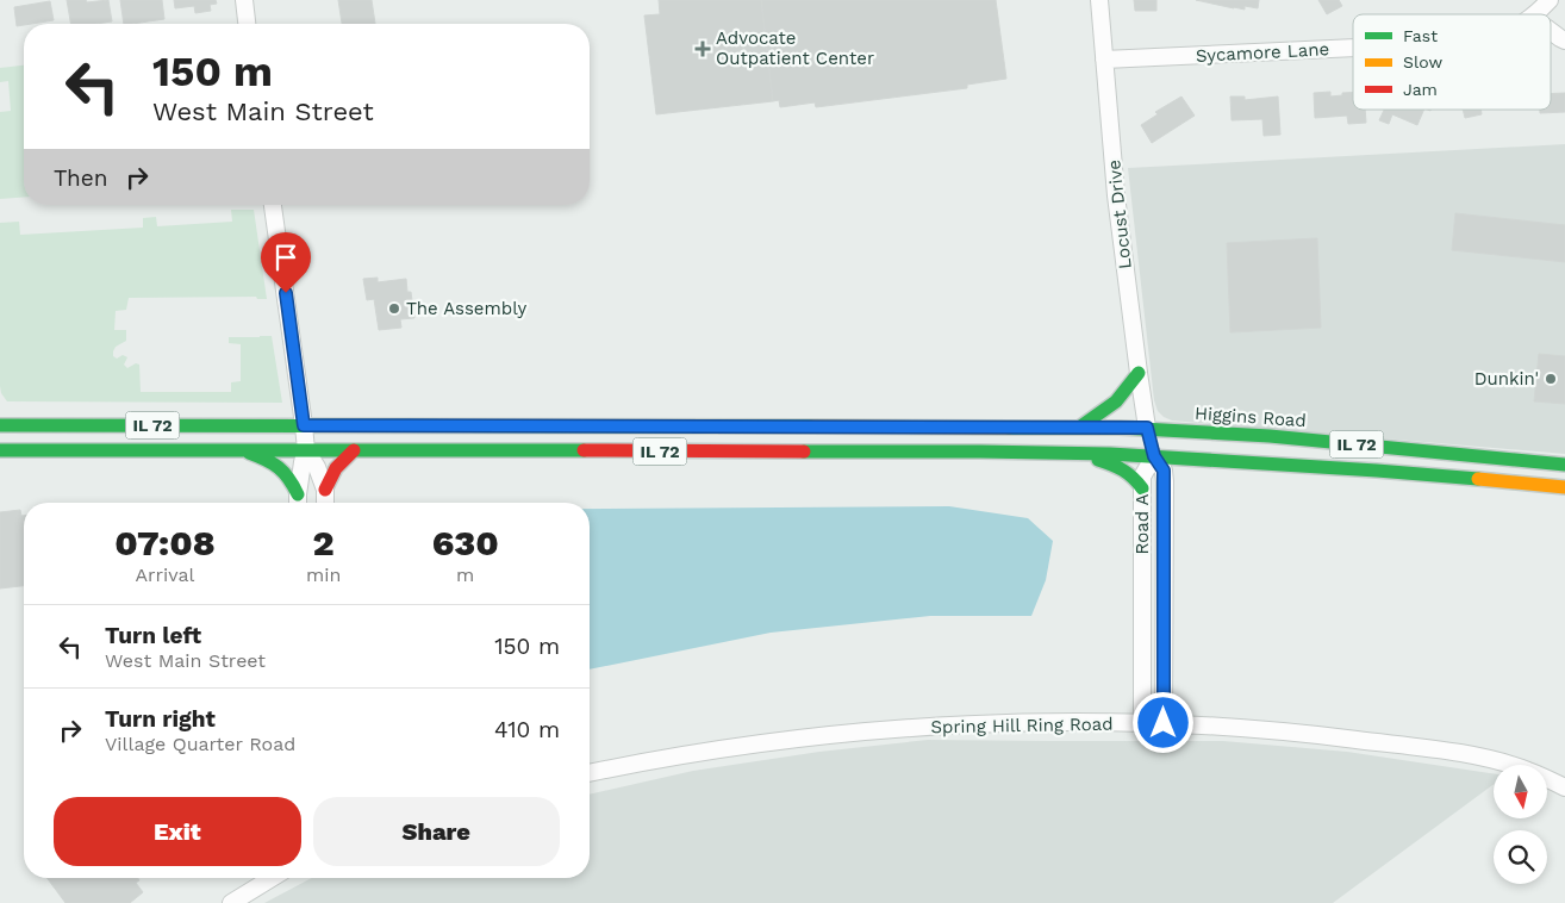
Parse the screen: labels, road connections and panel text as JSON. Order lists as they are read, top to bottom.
{
  "streets": {
    "main road": ["Higgins Road", "IL 72"],
    "street": [
      "Sycamore Lane",
      "Locust Drive",
      "Road A",
      "Spring Hill Ring Road"
    ]
  },
  "crossings": [
    ["Sycamore Lane", "Locust Drive"],
    ["Locust Drive", "Higgins Road"],
    ["Locust Drive", "IL 72"],
    ["Higgins Road", "IL 72"],
    ["IL 72", "Road A"],
    ["Road A", "Spring Hill Ring Road"]
  ],
  "places": {
    "health": ["Advocate Outpatient Center"],
    "other": ["The Assembly", "Dunkin'"]
  },
  "legend": ["Fast", "Slow", "Jam"],
  "north": "bottom",
  "page": {
    "turn": ["150 m", "West Main Street"],
    "then": "Then",
    "eta": [
      "07:08",
      "Arrival",
      "2",
      "min",
      "630",
      "m"
    ],
    "list": [
      {
        "name": "Turn left",
        "note": "West Main Street",
        "value": "150 m"
      },
      {
        "name": "Turn right",
        "note": "Village Quarter Road",
        "value": "410 m"
      }
    ],
    "buttons": ["Exit", "Share"]
  }
}
